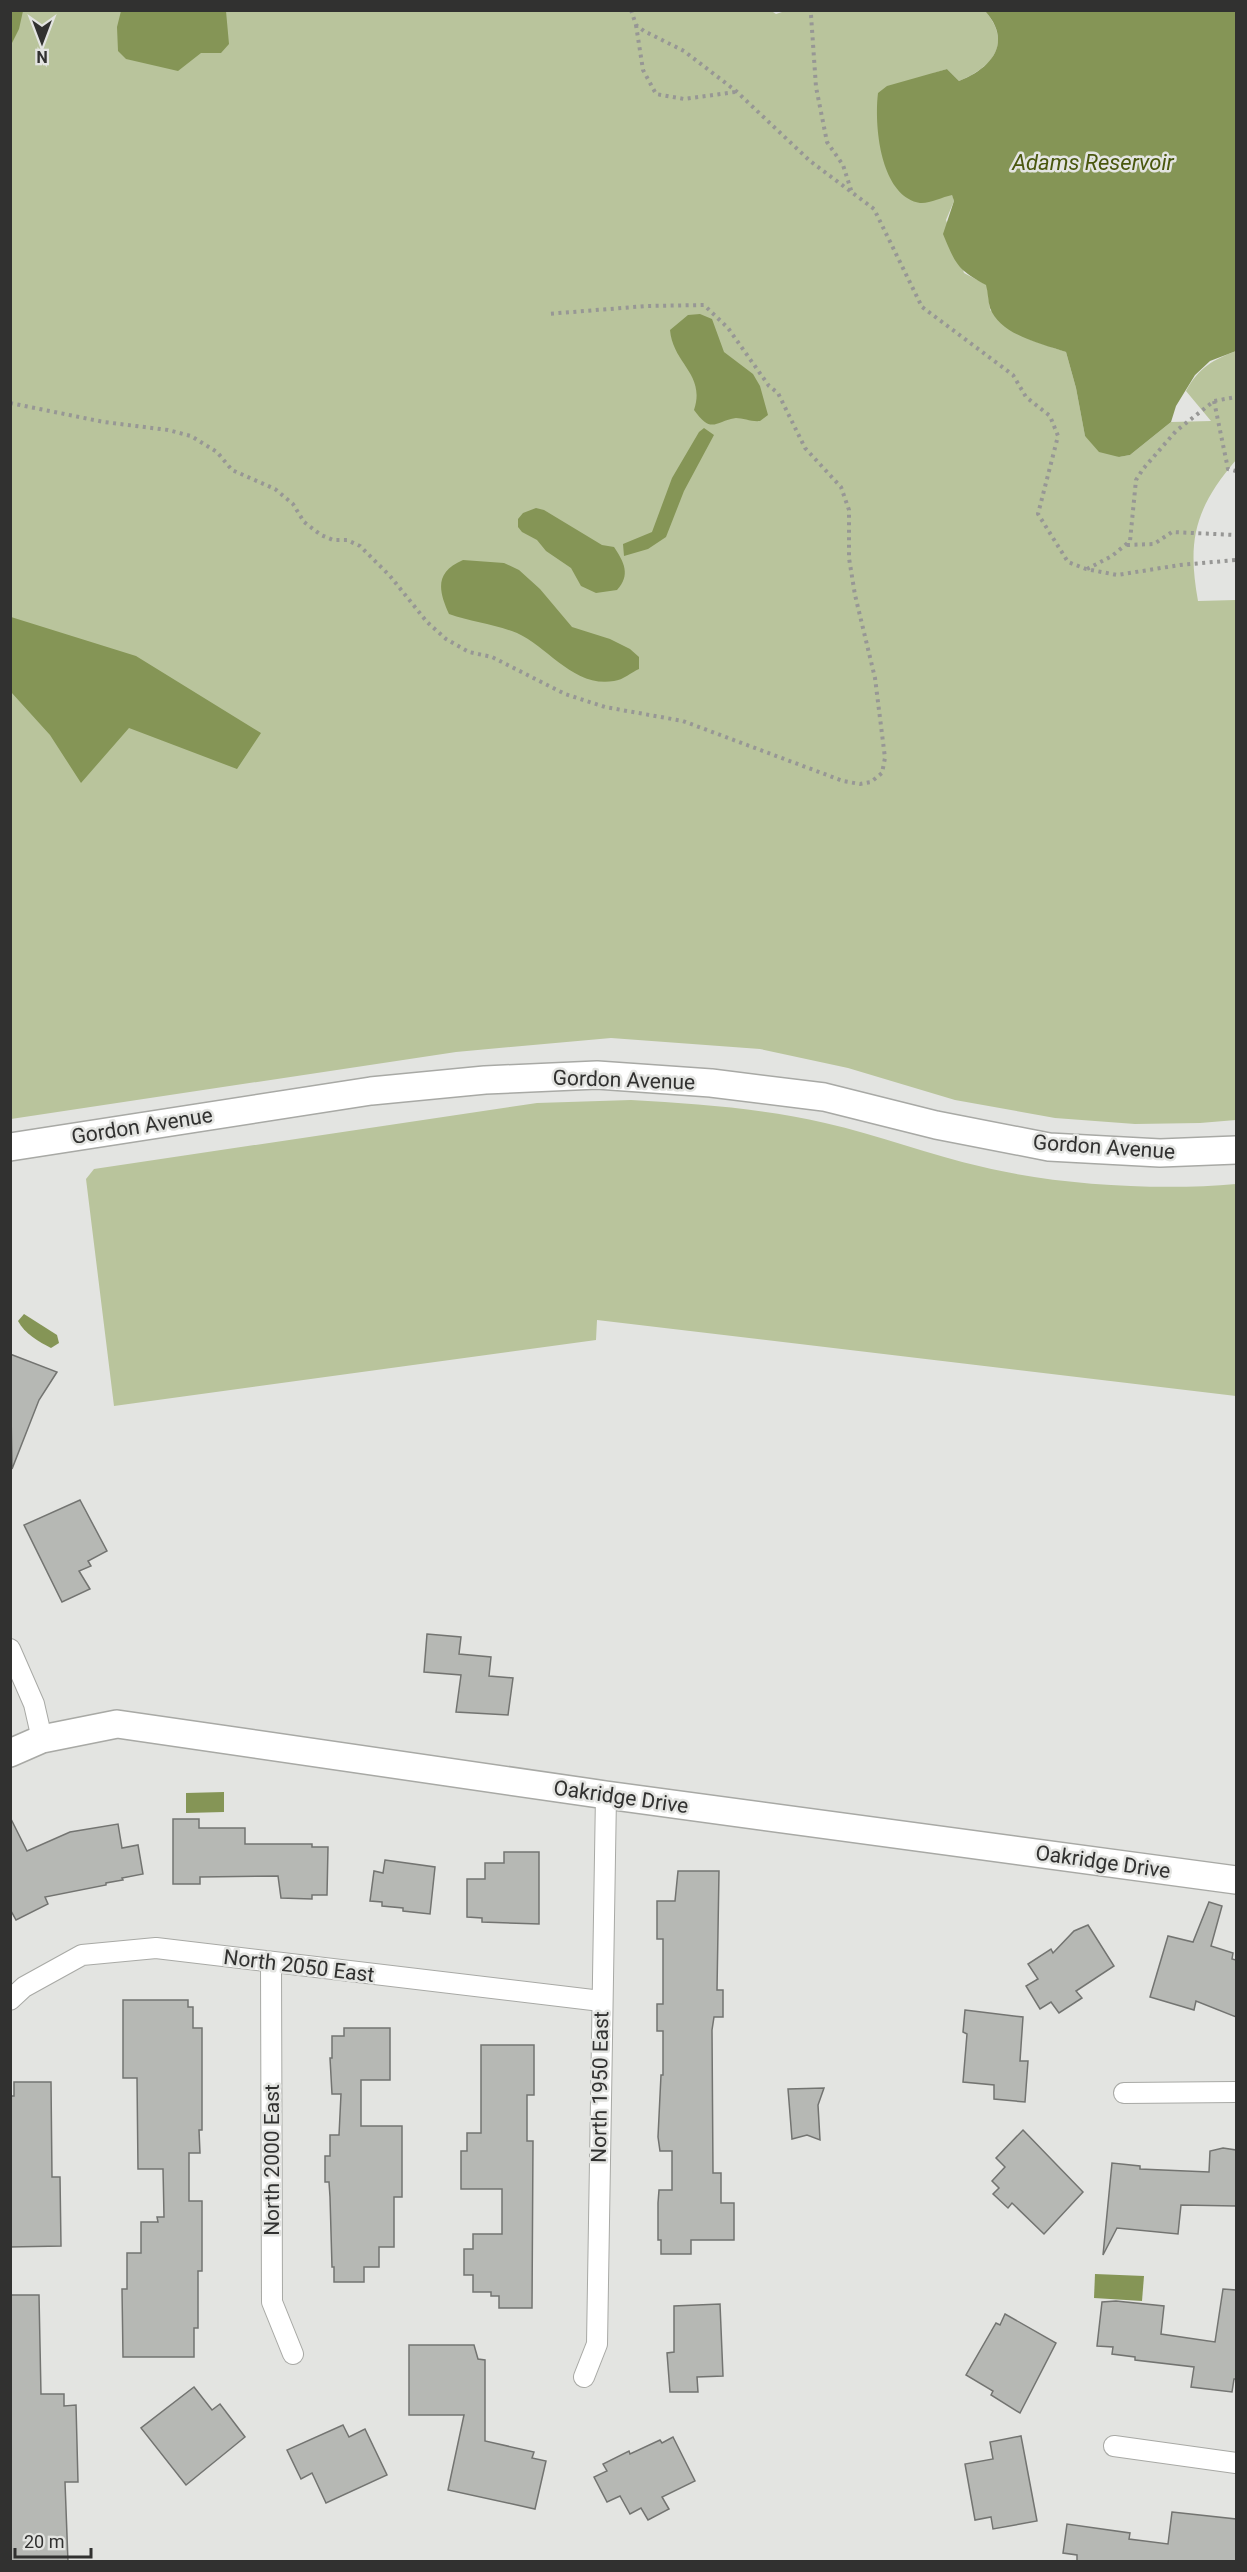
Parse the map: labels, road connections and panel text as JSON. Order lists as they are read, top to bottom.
{
  "streets": {
    "street": [
      "Gordon Avenue",
      "Oakridge Drive",
      "North 2050 East",
      "North 1950 East",
      "North 2000 East"
    ]
  },
  "crossings": [
    ["Oakridge Drive", "North 1950 East"],
    ["North 2050 East", "North 1950 East"],
    ["North 2050 East", "North 2000 East"]
  ],
  "water": ["Adams Reservoir"],
  "scale_bar": "20 m",
  "north": "bottom"
}
